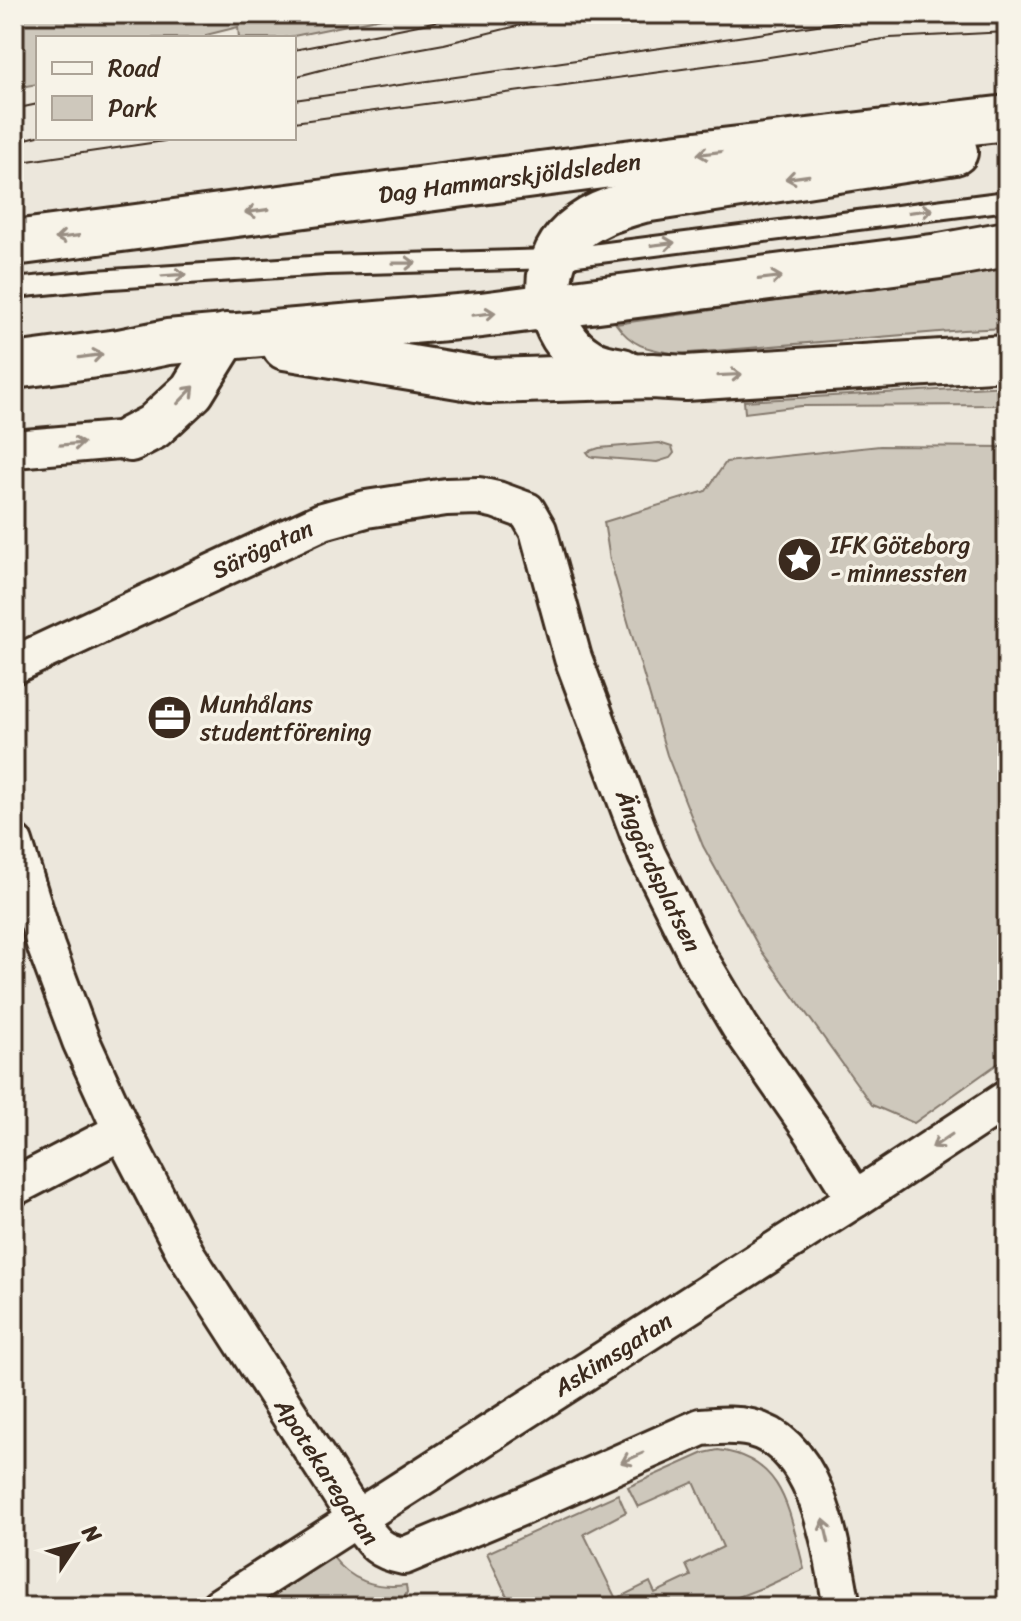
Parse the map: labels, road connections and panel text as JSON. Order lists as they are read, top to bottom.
{
  "streets": {
    "main road": ["Dag Hammarskjöldsleden"],
    "street": [
      "Särögatan",
      "Änggårdsplatsen",
      "Askimsgatan",
      "Apotekaregatan"
    ]
  },
  "crossings": [
    ["Särögatan", "Änggårdsplatsen"],
    ["Änggårdsplatsen", "Askimsgatan"],
    ["Askimsgatan", "Apotekaregatan"]
  ],
  "places": {
    "place": ["IFK Göteborg - minnessten"],
    "office": ["Munhålans studentförening"]
  },
  "legend": ["Road", "Park"],
  "north": "top right"
}
